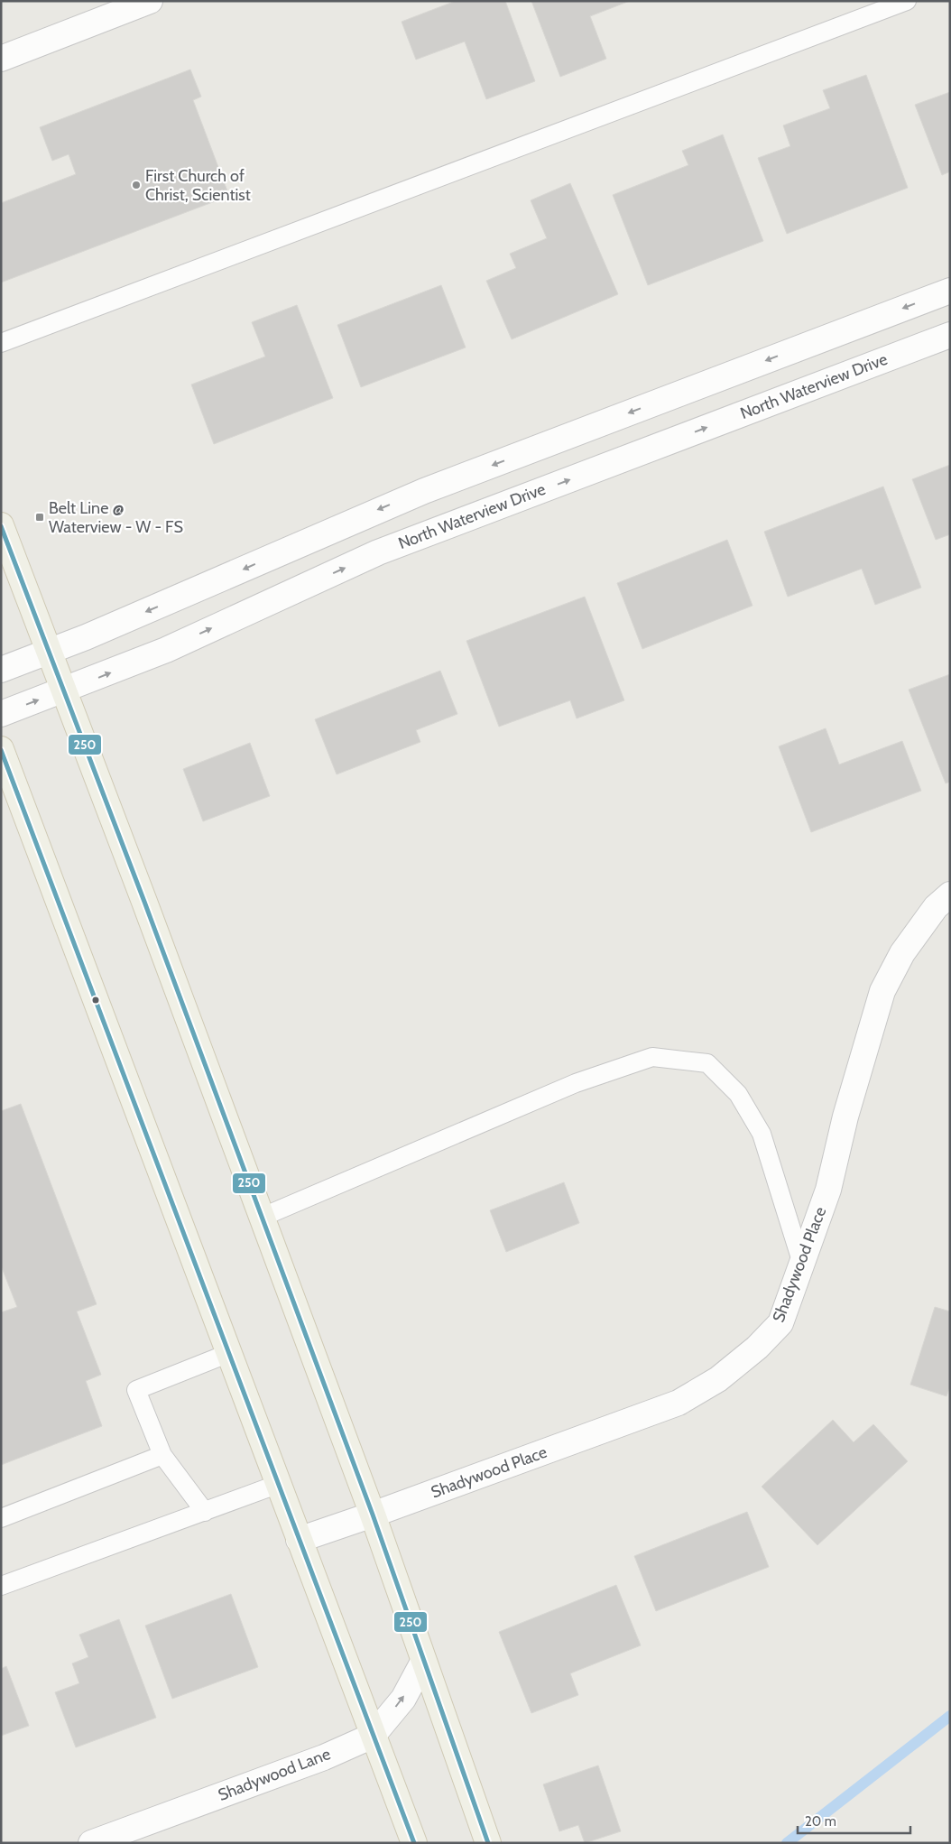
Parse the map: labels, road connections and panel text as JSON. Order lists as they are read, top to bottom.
{
  "streets": {
    "street": ["North Waterview Drive", "Shadywood Place", "Shadywood Lane"]
  },
  "places": {
    "other": ["First Church of Christ, Scientist"],
    "transit": ["Belt Line @ Waterview - W - FS"]
  },
  "lines": ["transit line 250"],
  "scale_bar": "20 m"
}
